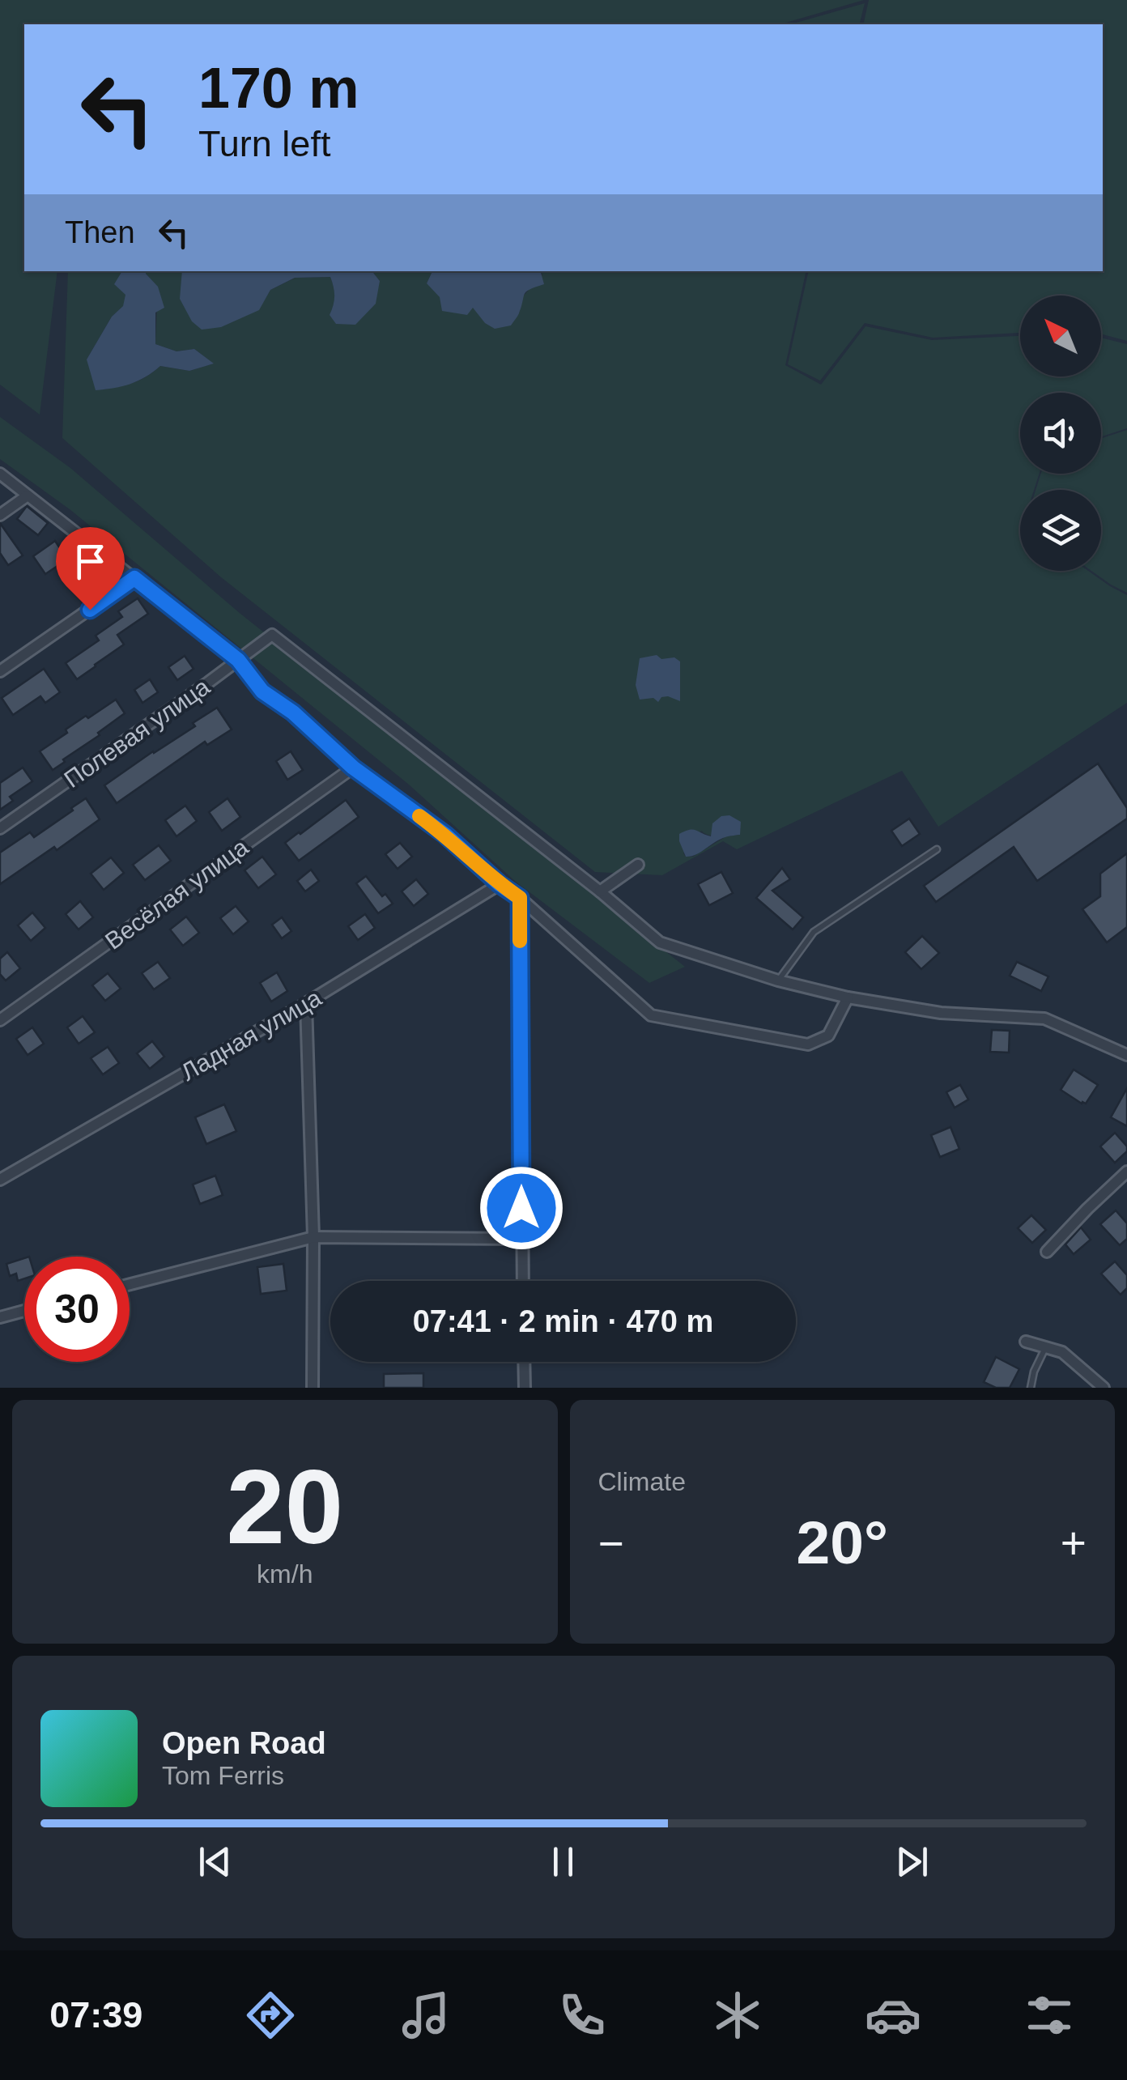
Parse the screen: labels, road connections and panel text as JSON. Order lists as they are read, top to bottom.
{
  "streets": {
    "street": ["Полевая улица", "Весёлая улица", "Ладная улица"]
  },
  "north": "top left",
  "page": {
    "turn": ["170 m", "Turn left"],
    "then": "Then",
    "limit": "30",
    "trip": "07:41 · 2 min · 470 m",
    "tile": [
      ["20", "km/h"],
      "Climate"
    ],
    "heat": ["−", "20°", "+"],
    "song": ["Open Road", "Tom Ferris"],
    "tabs": "07:39"
  }
}
